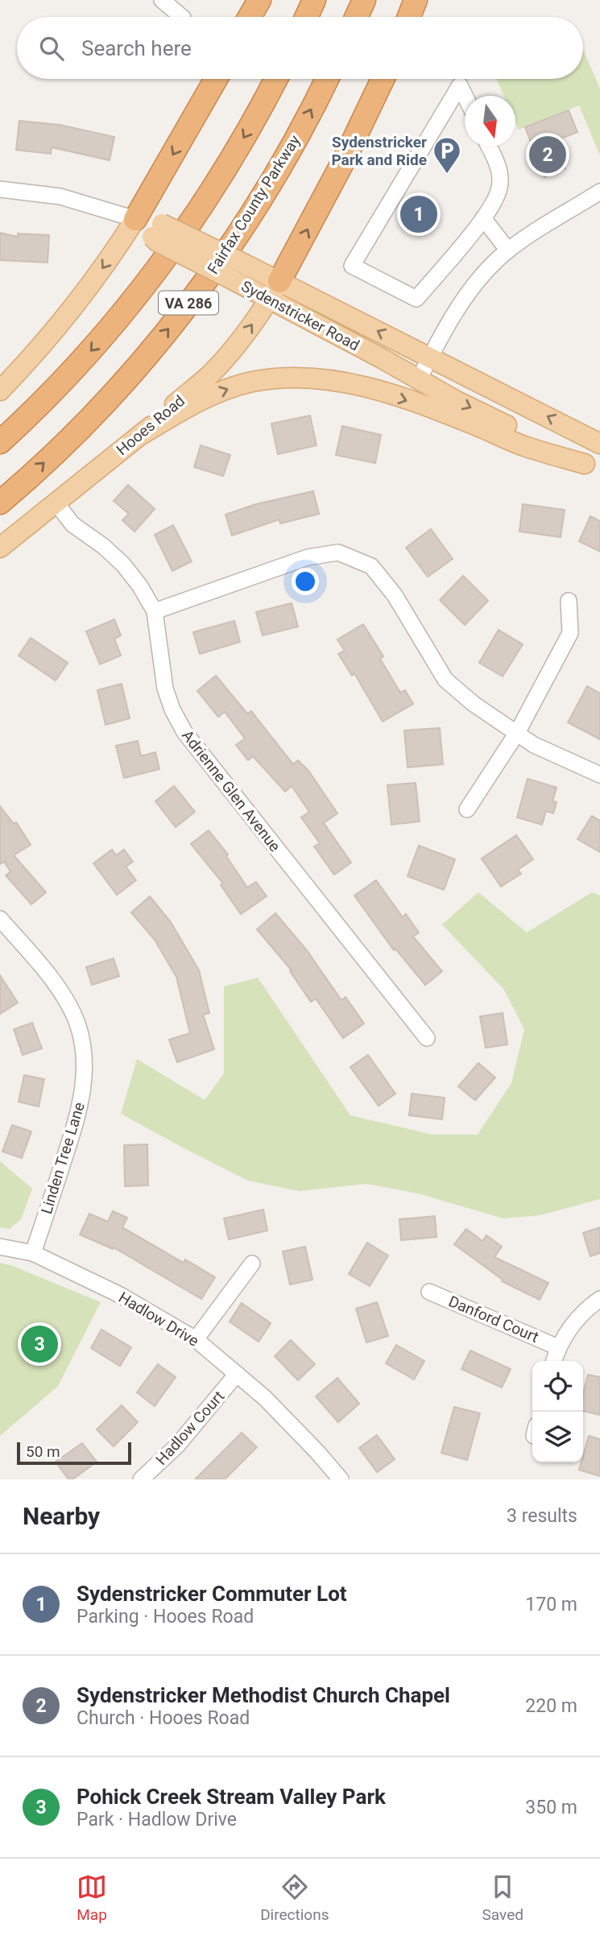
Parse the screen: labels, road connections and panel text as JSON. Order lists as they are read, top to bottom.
{
  "streets": {
    "highway": ["Fairfax County Parkway", "VA 286"],
    "main road": ["Sydenstricker Road", "Hooes Road"],
    "street": [
      "Adrienne Glen Avenue",
      "Linden Tree Lane",
      "Hadlow Drive",
      "Danford Court",
      "Hadlow Court"
    ]
  },
  "crossings": [
    ["Sydenstricker Road", "Hooes Road"],
    ["Hooes Road", "Adrienne Glen Avenue"],
    ["Linden Tree Lane", "Hadlow Drive"],
    ["Hadlow Drive", "Hadlow Court"]
  ],
  "places": {
    "parking": ["Sydenstricker Park and Ride"]
  },
  "scale_bar": "50 m",
  "north": "bottom",
  "page": {
    "search": "Search here",
    "pins": ["2", "1", "3"],
    "scale": "50 m",
    "heading": ["Nearby", "3 results"],
    "list": [
      {
        "mark": "1",
        "name": "Sydenstricker Commuter Lot",
        "note": "Parking · Hooes Road",
        "value": "170 m"
      },
      {
        "mark": "2",
        "name": "Sydenstricker Methodist Church Chapel",
        "note": "Church · Hooes Road",
        "value": "220 m"
      },
      {
        "mark": "3",
        "name": "Pohick Creek Stream Valley Park",
        "note": "Park · Hadlow Drive",
        "value": "350 m"
      }
    ],
    "nav": ["Map", "Directions", "Saved"]
  }
}
